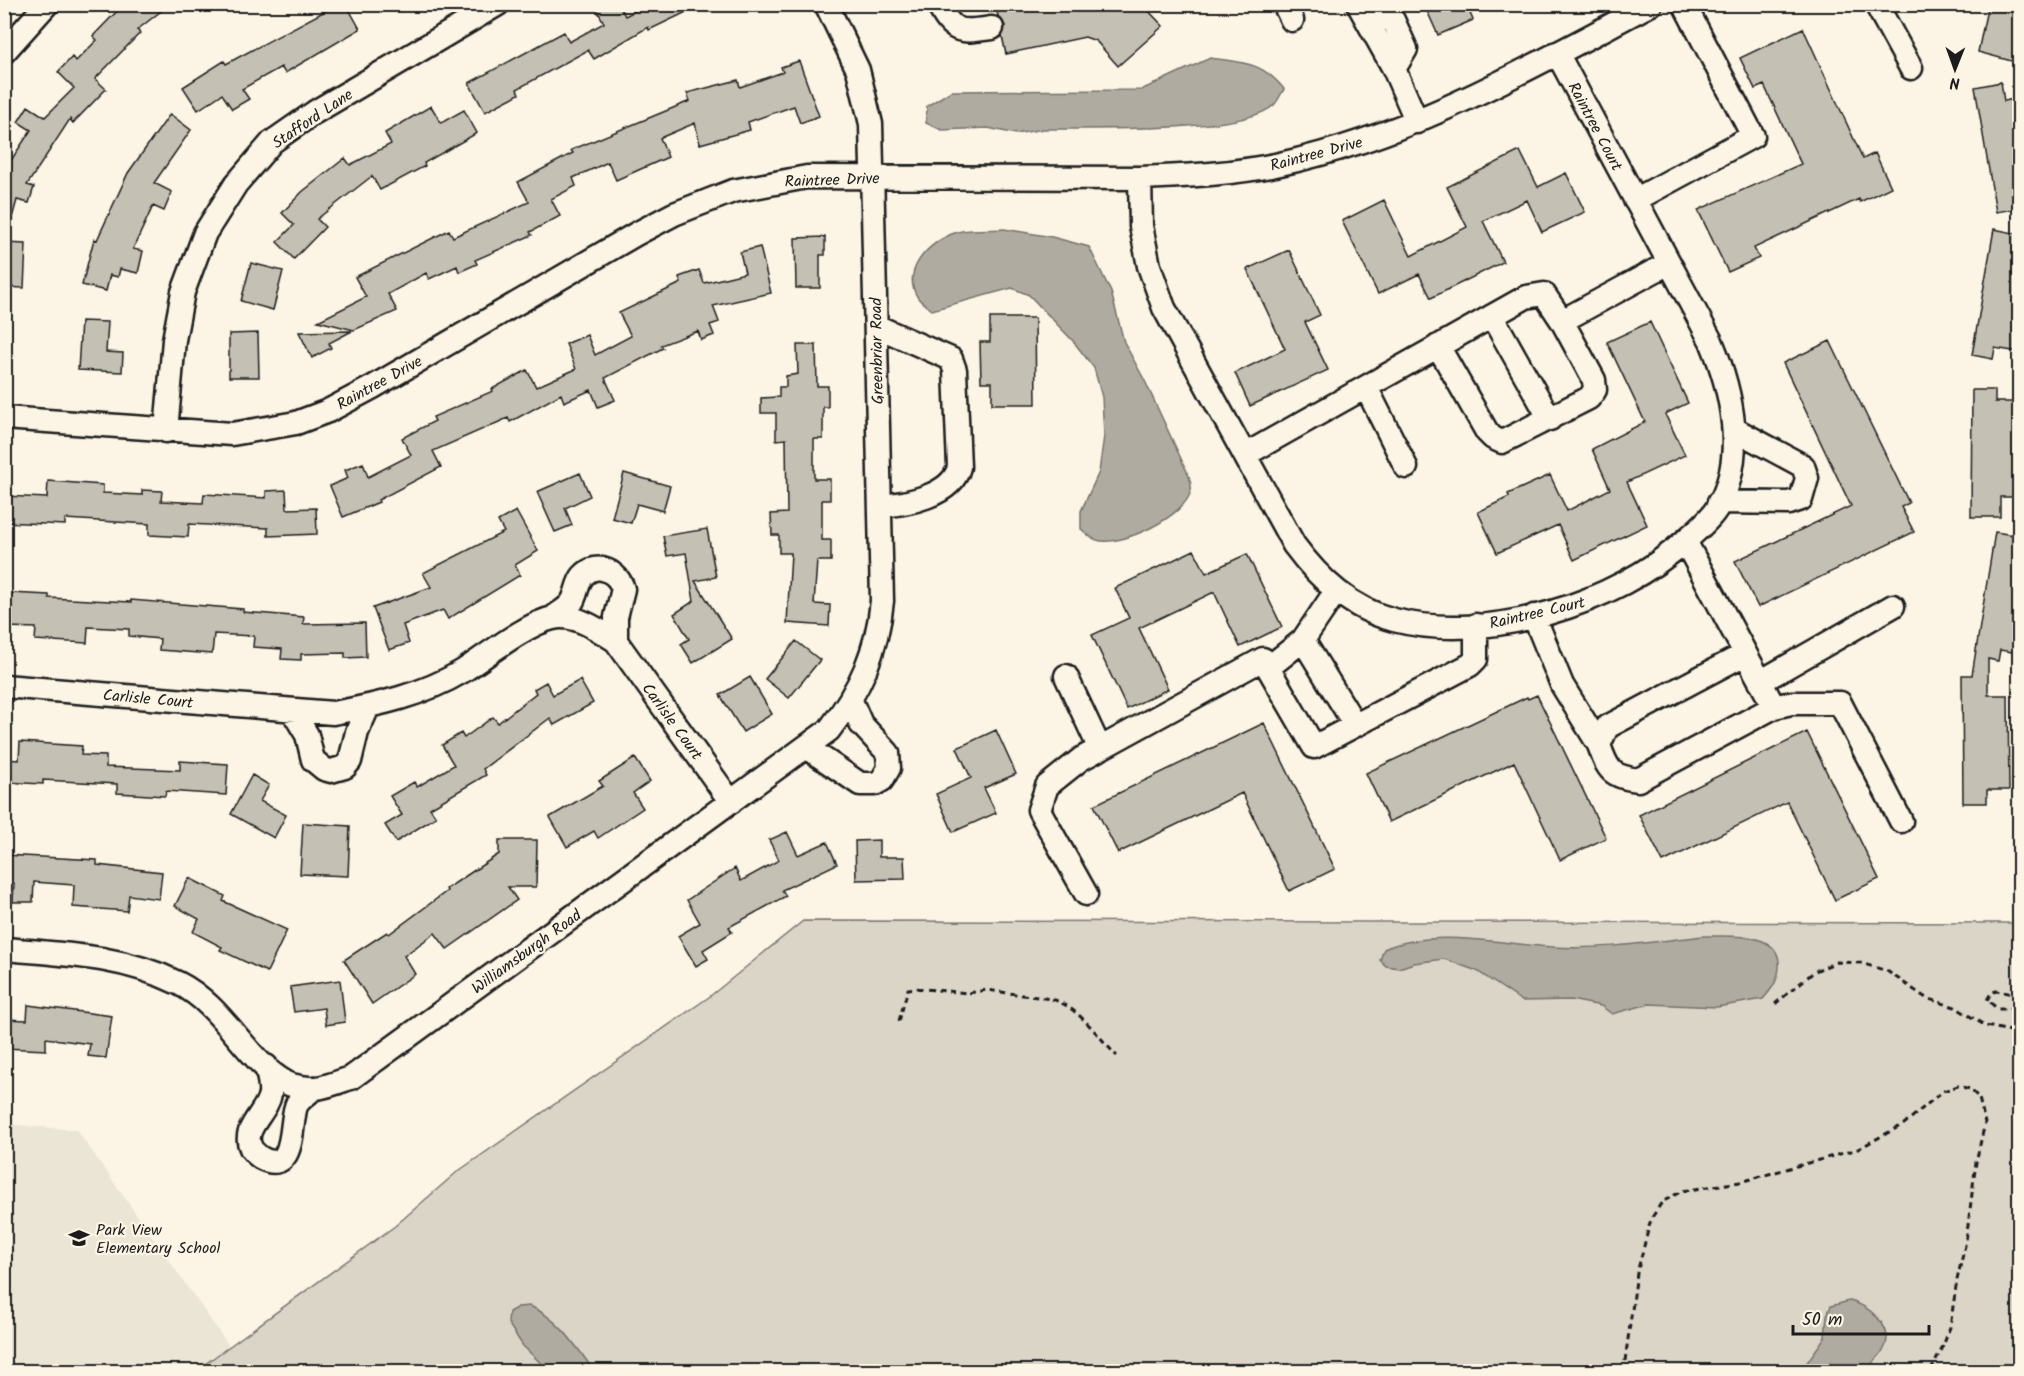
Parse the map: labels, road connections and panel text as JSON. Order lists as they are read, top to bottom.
{
  "streets": {
    "street": [
      "Stafford Lane",
      "Raintree Court",
      "Raintree Drive",
      "Greenbriar Road",
      "Carlisle Court",
      "Williamsburgh Road"
    ]
  },
  "crossings": [
    ["Stafford Lane", "Raintree Drive"],
    ["Raintree Court", "Raintree Drive"],
    ["Raintree Drive", "Greenbriar Road"],
    ["Greenbriar Road", "Carlisle Court"],
    ["Greenbriar Road", "Williamsburgh Road"],
    ["Carlisle Court", "Williamsburgh Road"]
  ],
  "places": {
    "school or university": ["Park View Elementary School"]
  },
  "scale_bar": "50 m",
  "north": "bottom"
}
